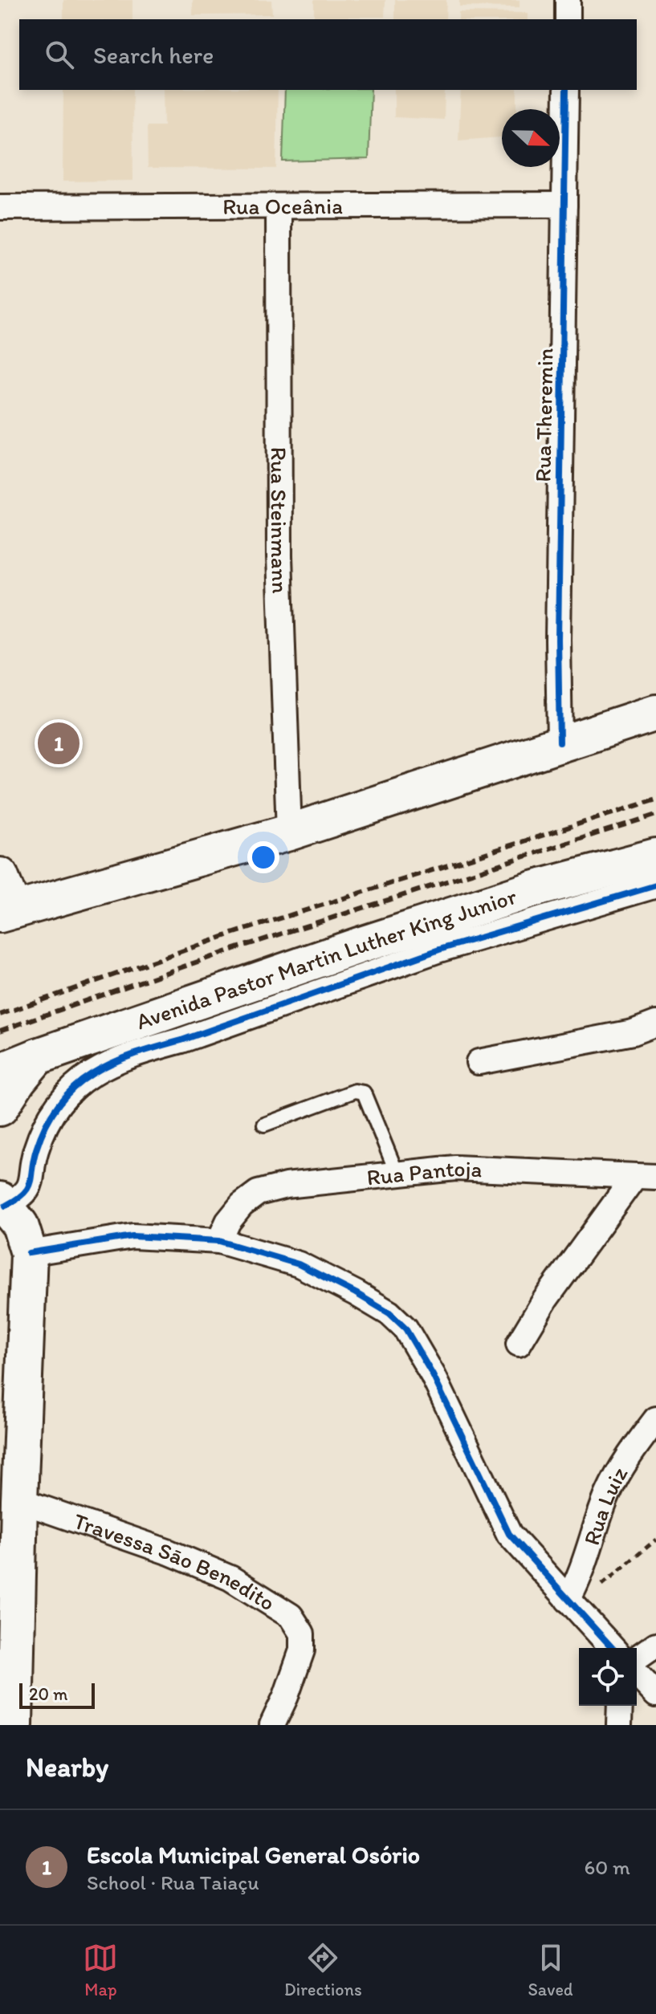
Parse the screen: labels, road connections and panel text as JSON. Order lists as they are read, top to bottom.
{
  "streets": {
    "main road": ["Avenida Pastor Martin Luther King Junior"],
    "street": [
      "Rua Oceânia",
      "Rua Theremin",
      "Rua Steinmann",
      "Rua Pantoja",
      "Rua Luiz",
      "Travessa Sāo Benedito"
    ]
  },
  "crossings": [
    ["Rua Oceânia", "Rua Theremin"],
    ["Rua Oceânia", "Rua Steinmann"]
  ],
  "scale_bar": "20 m",
  "north": "right",
  "page": {
    "search": "Search here",
    "pins": "1",
    "scale": "20 m",
    "heading": "Nearby",
    "list": [
      {
        "mark": "1",
        "name": "Escola Municipal General Osório",
        "note": "School · Rua Taiaçu",
        "value": "60 m"
      }
    ],
    "nav": ["Map", "Directions", "Saved"]
  }
}
